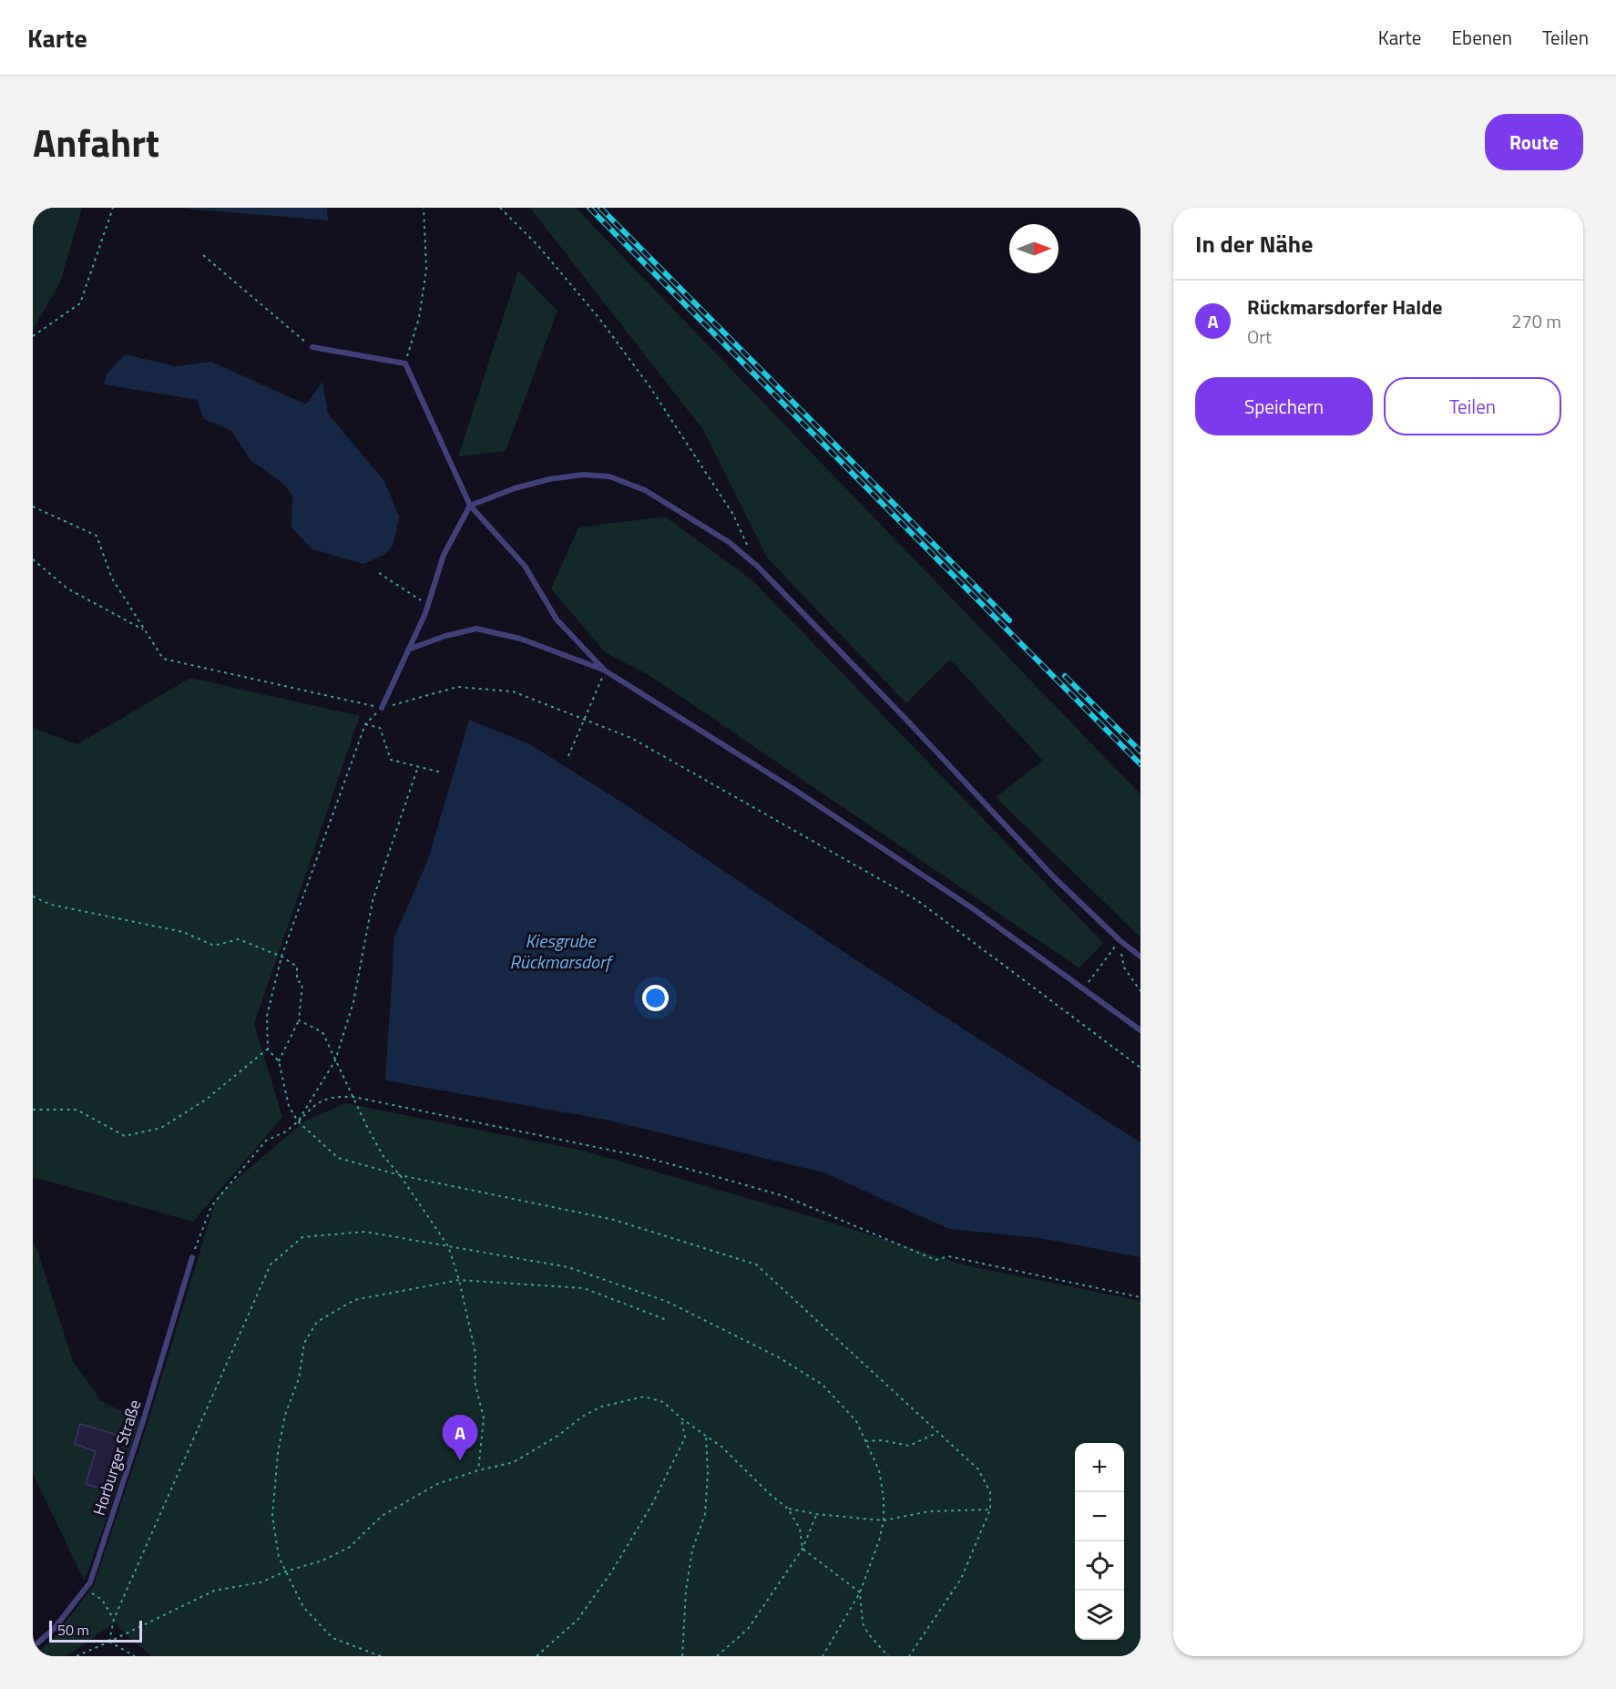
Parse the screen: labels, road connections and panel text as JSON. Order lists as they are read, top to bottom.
{
  "streets": {
    "lane": ["Horburger Straße"]
  },
  "water": ["Kiesgrube Rückmarsdorf"],
  "scale_bar": "50 m",
  "north": "right",
  "page": {
    "header": "Karte",
    "nav": ["Karte", "Ebenen", "Teilen"],
    "title": "Anfahrt",
    "buttons": [
      "Route",
      ["Speichern", "Teilen"]
    ],
    "heading": "In der Nähe",
    "list": [
      {
        "mark": "A",
        "name": "Rückmarsdorfer Halde",
        "note": "Ort",
        "value": "270 m"
      }
    ],
    "pins": "A",
    "map_buttons": ["+", "−"],
    "scale": "50 m"
  }
}
